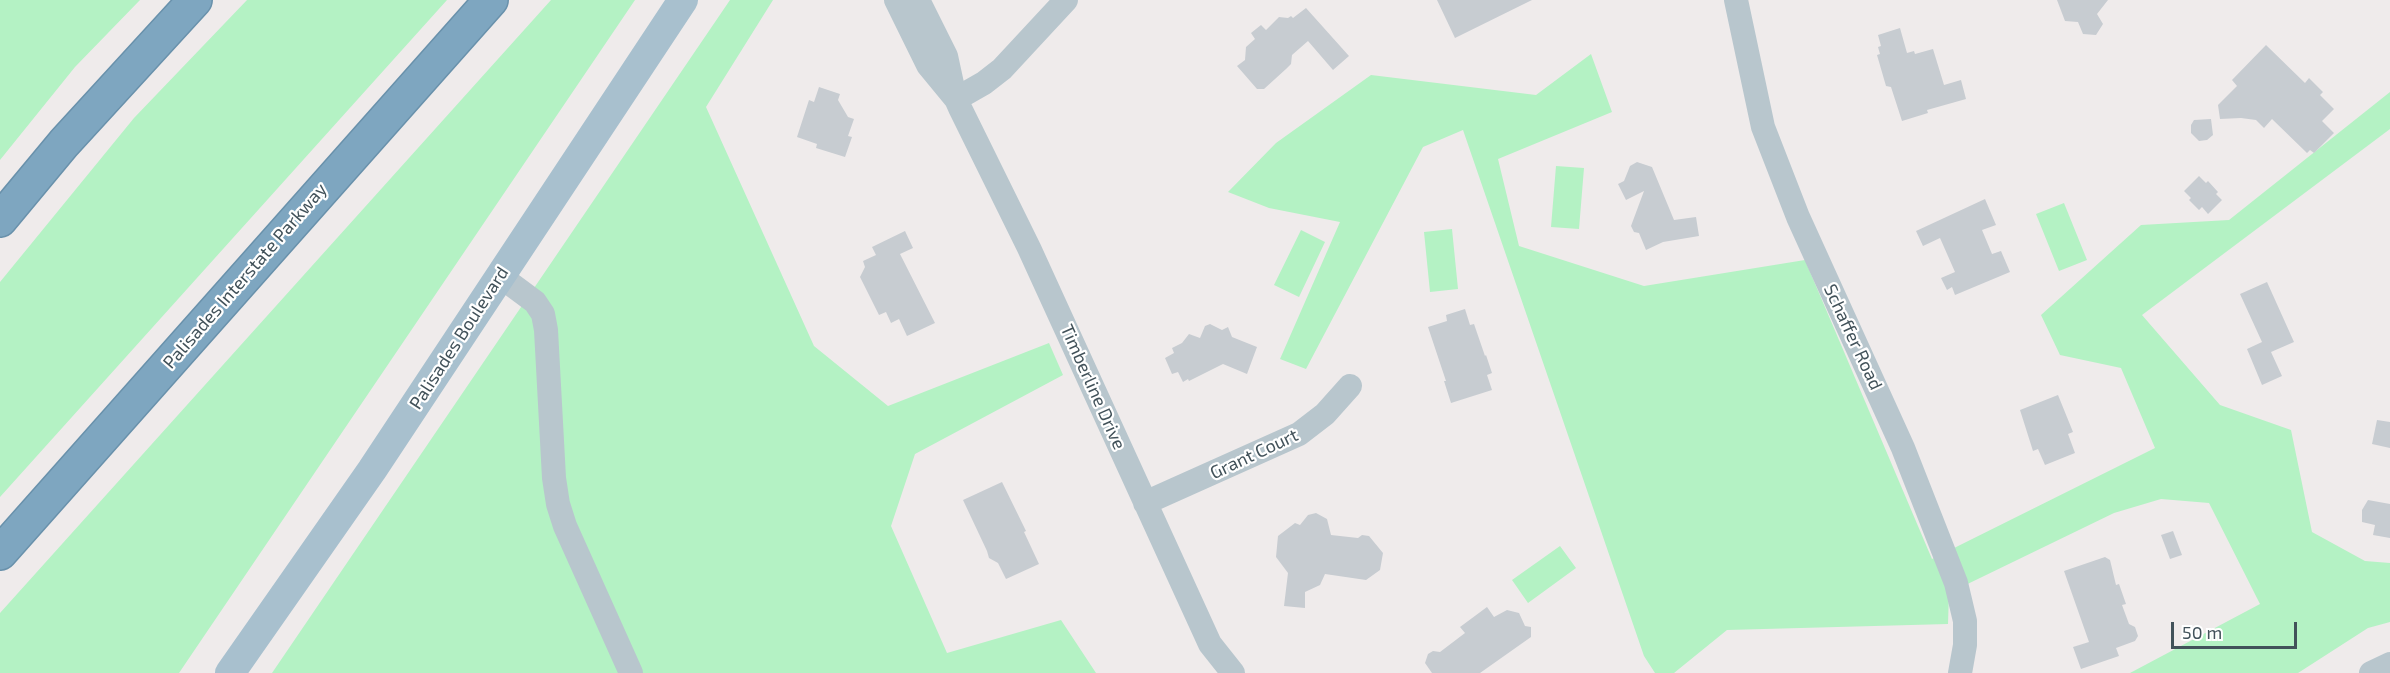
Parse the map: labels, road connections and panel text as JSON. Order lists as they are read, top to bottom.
{
  "streets": {
    "highway": ["Palisades Interstate Parkway"],
    "main road": ["Palisades Boulevard"],
    "street": ["Schaffer Road", "Timberline Drive", "Grant Court"]
  },
  "crossings": [
    ["Timberline Drive", "Grant Court"]
  ],
  "scale_bar": "50 m"
}
